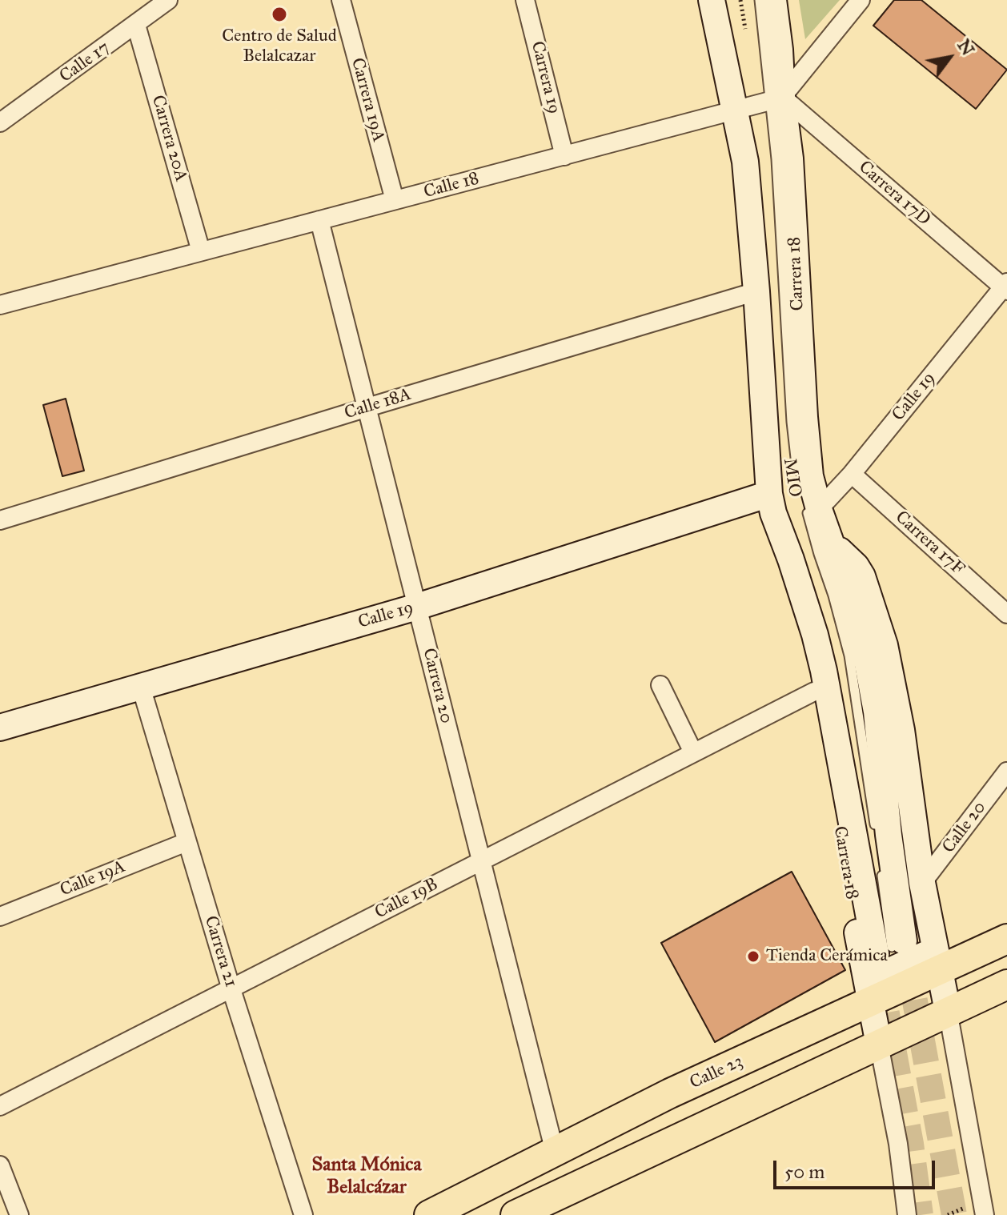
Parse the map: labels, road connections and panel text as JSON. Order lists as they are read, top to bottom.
{
  "streets": {
    "main road": ["Carrera 18", "Calle 19", "Calle 23"],
    "street": [
      "Calle 17",
      "Carrera 19",
      "Carrera 19A",
      "Carrera 20A",
      "Calle 18",
      "Carrera 17D",
      "Calle 18A",
      "Carrera 17F",
      "Carrera 20",
      "Calle 20",
      "Calle 19A",
      "Calle 19B",
      "Carrera 21"
    ],
    "lane": ["MIO"]
  },
  "crossings": [
    ["Calle 17", "Carrera 20A"],
    ["Carrera 19", "Calle 18"],
    ["Carrera 19A", "Calle 18"],
    ["Carrera 20A", "Calle 18"],
    ["Calle 18", "Carrera 17D"],
    ["Calle 18", "Carrera 18"],
    ["Calle 18", "MIO"],
    ["Calle 18", "Carrera 20"],
    ["Carrera 17D", "Carrera 18"],
    ["Carrera 17D", "Calle 19"],
    ["Carrera 17D", "MIO"],
    ["Carrera 18", "Calle 19"],
    ["Carrera 18", "Calle 18A"],
    ["Carrera 18", "MIO"],
    ["Carrera 18", "Calle 20"],
    ["Carrera 18", "Calle 19B"],
    ["Carrera 18", "Calle 23"],
    ["Calle 19", "MIO"],
    ["Calle 19", "Carrera 17F"],
    ["Calle 19", "Carrera 20"],
    ["Calle 19", "Carrera 21"],
    ["Calle 18A", "Carrera 20"],
    ["Carrera 20", "Calle 19B"],
    ["Carrera 20", "Calle 23"],
    ["Calle 19A", "Carrera 21"],
    ["Calle 19B", "Carrera 21"]
  ],
  "districts": ["Santa Mónica Belalcázar"],
  "places": ["Centro de Salud Belalcazar", "Tienda Cerámica"],
  "scale_bar": "50 m",
  "north": "top right"
}
